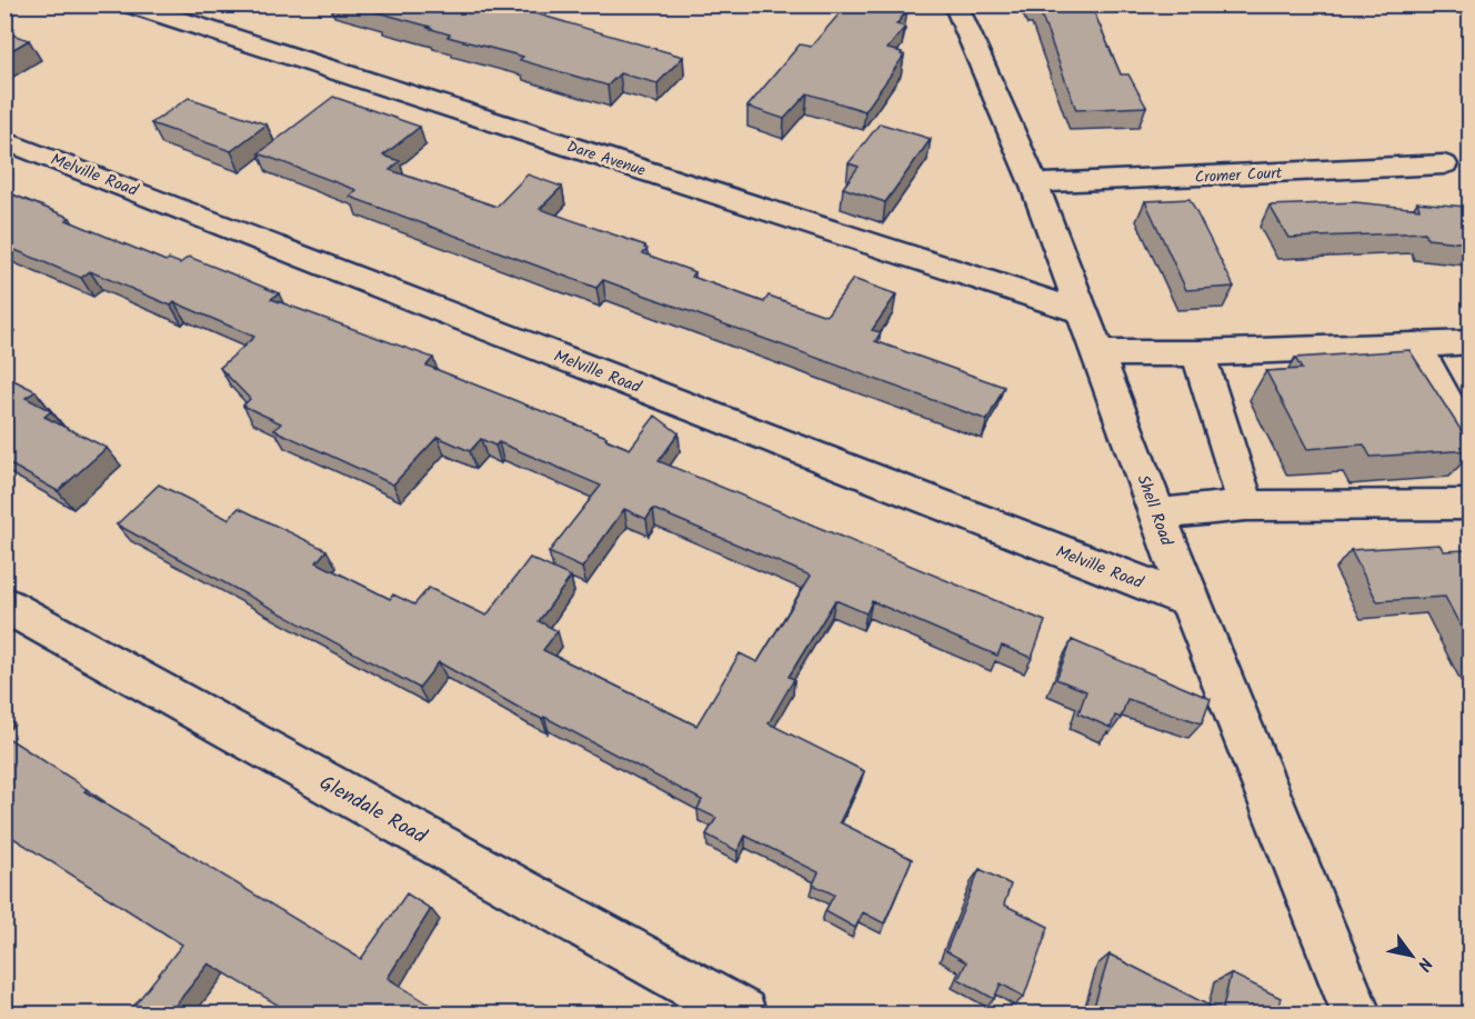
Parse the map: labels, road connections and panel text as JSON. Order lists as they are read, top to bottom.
{
  "streets": {
    "street": [
      "Dare Avenue",
      "Melville Road",
      "Cromer Court",
      "Shell Road",
      "Glendale Road"
    ]
  },
  "crossings": [
    ["Dare Avenue", "Shell Road"],
    ["Melville Road", "Shell Road"],
    ["Cromer Court", "Shell Road"]
  ],
  "north": "bottom right"
}
